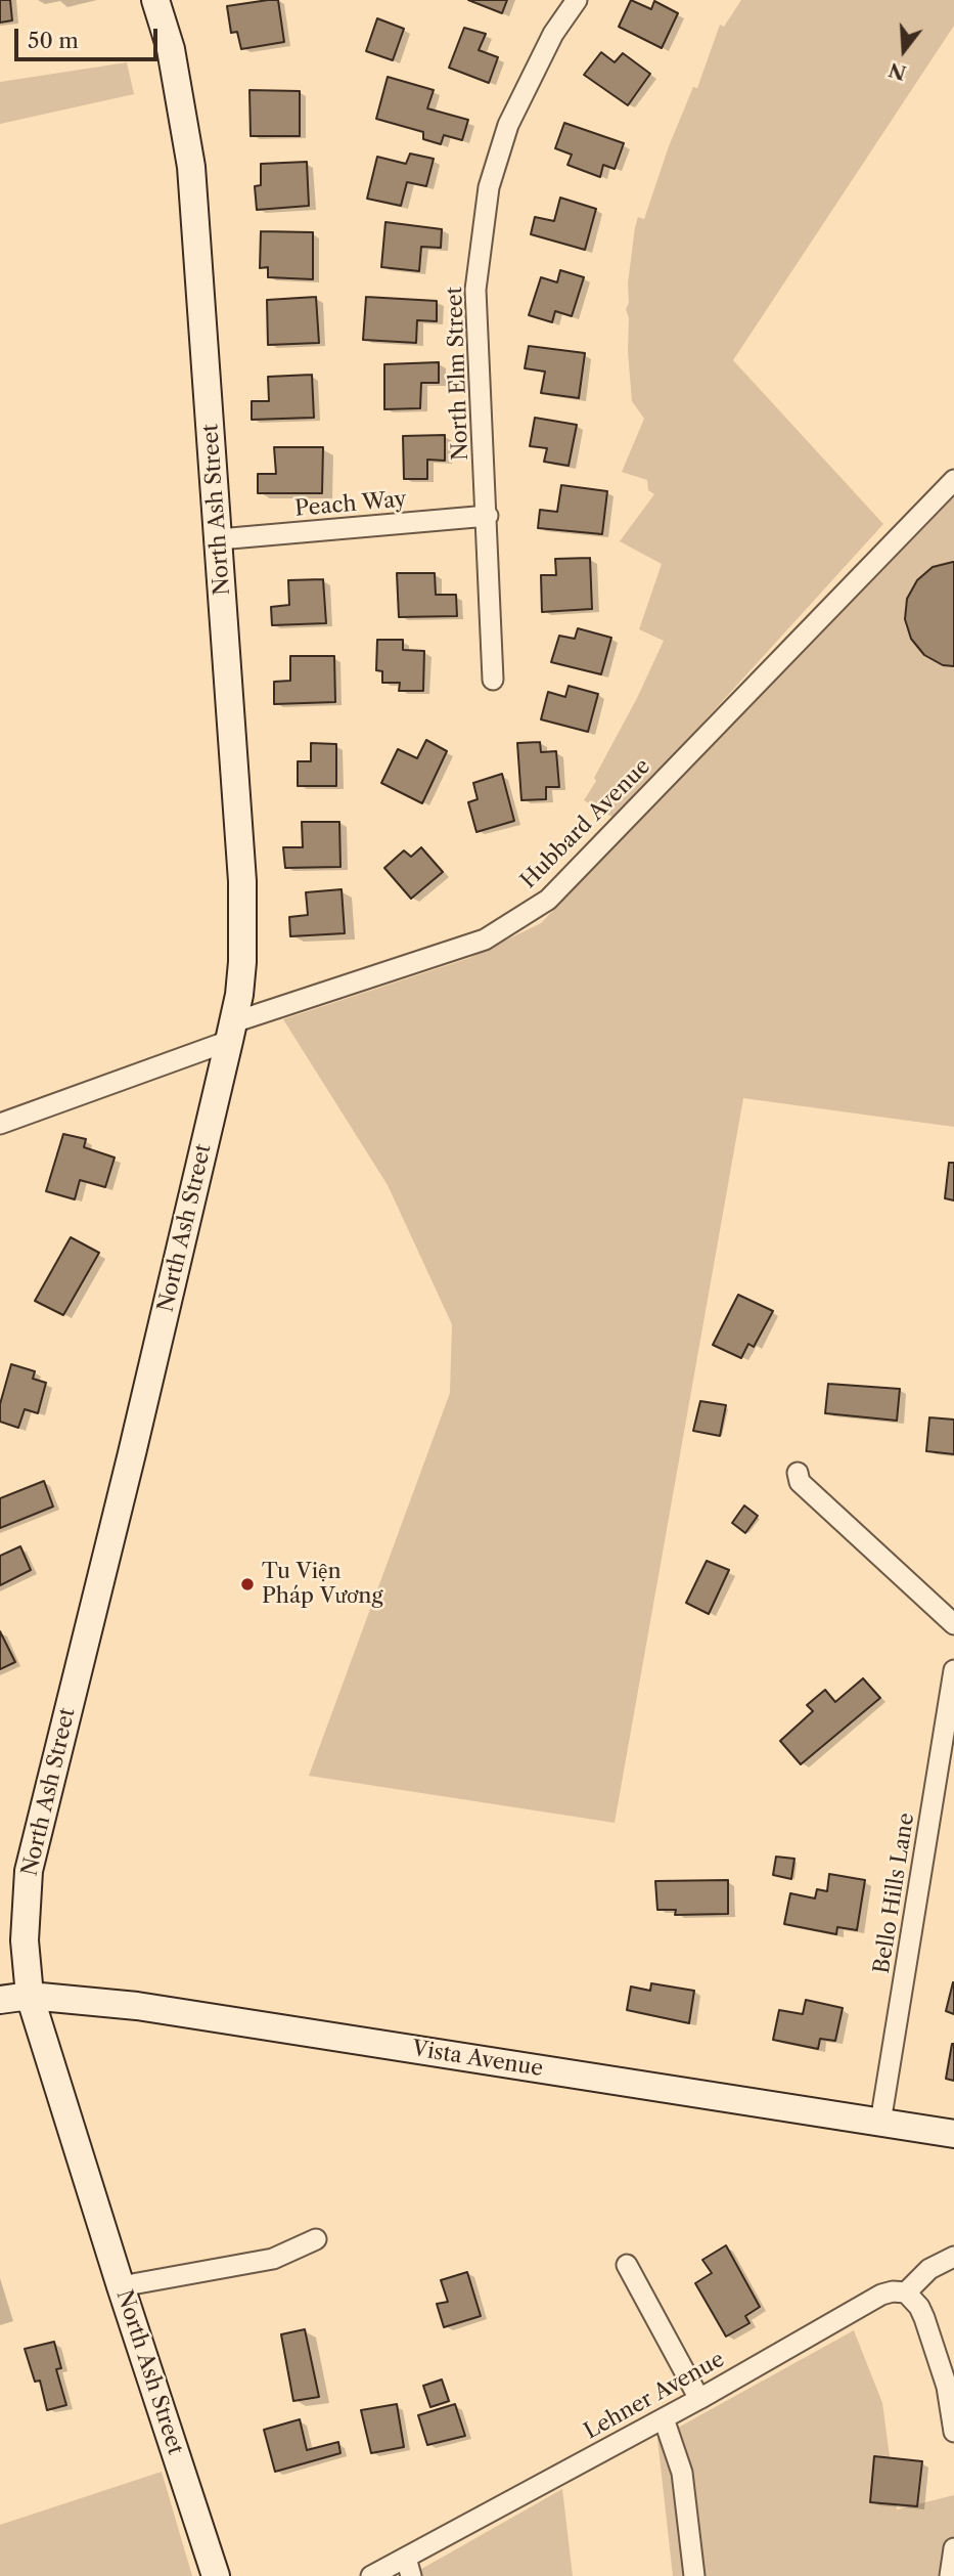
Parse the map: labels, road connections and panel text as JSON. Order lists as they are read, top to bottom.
{
  "streets": {
    "main road": ["North Ash Street", "Vista Avenue"],
    "street": [
      "North Elm Street",
      "Peach Way",
      "Hubbard Avenue",
      "Bello Hills Lane",
      "Lehner Avenue"
    ]
  },
  "crossings": [
    ["North Elm Street", "Peach Way"],
    ["Peach Way", "North Ash Street"],
    ["North Ash Street", "Hubbard Avenue"],
    ["North Ash Street", "Vista Avenue"],
    ["Bello Hills Lane", "Vista Avenue"]
  ],
  "places": ["Tu Viện Pháp Vương"],
  "scale_bar": "50 m",
  "north": "bottom"
}
